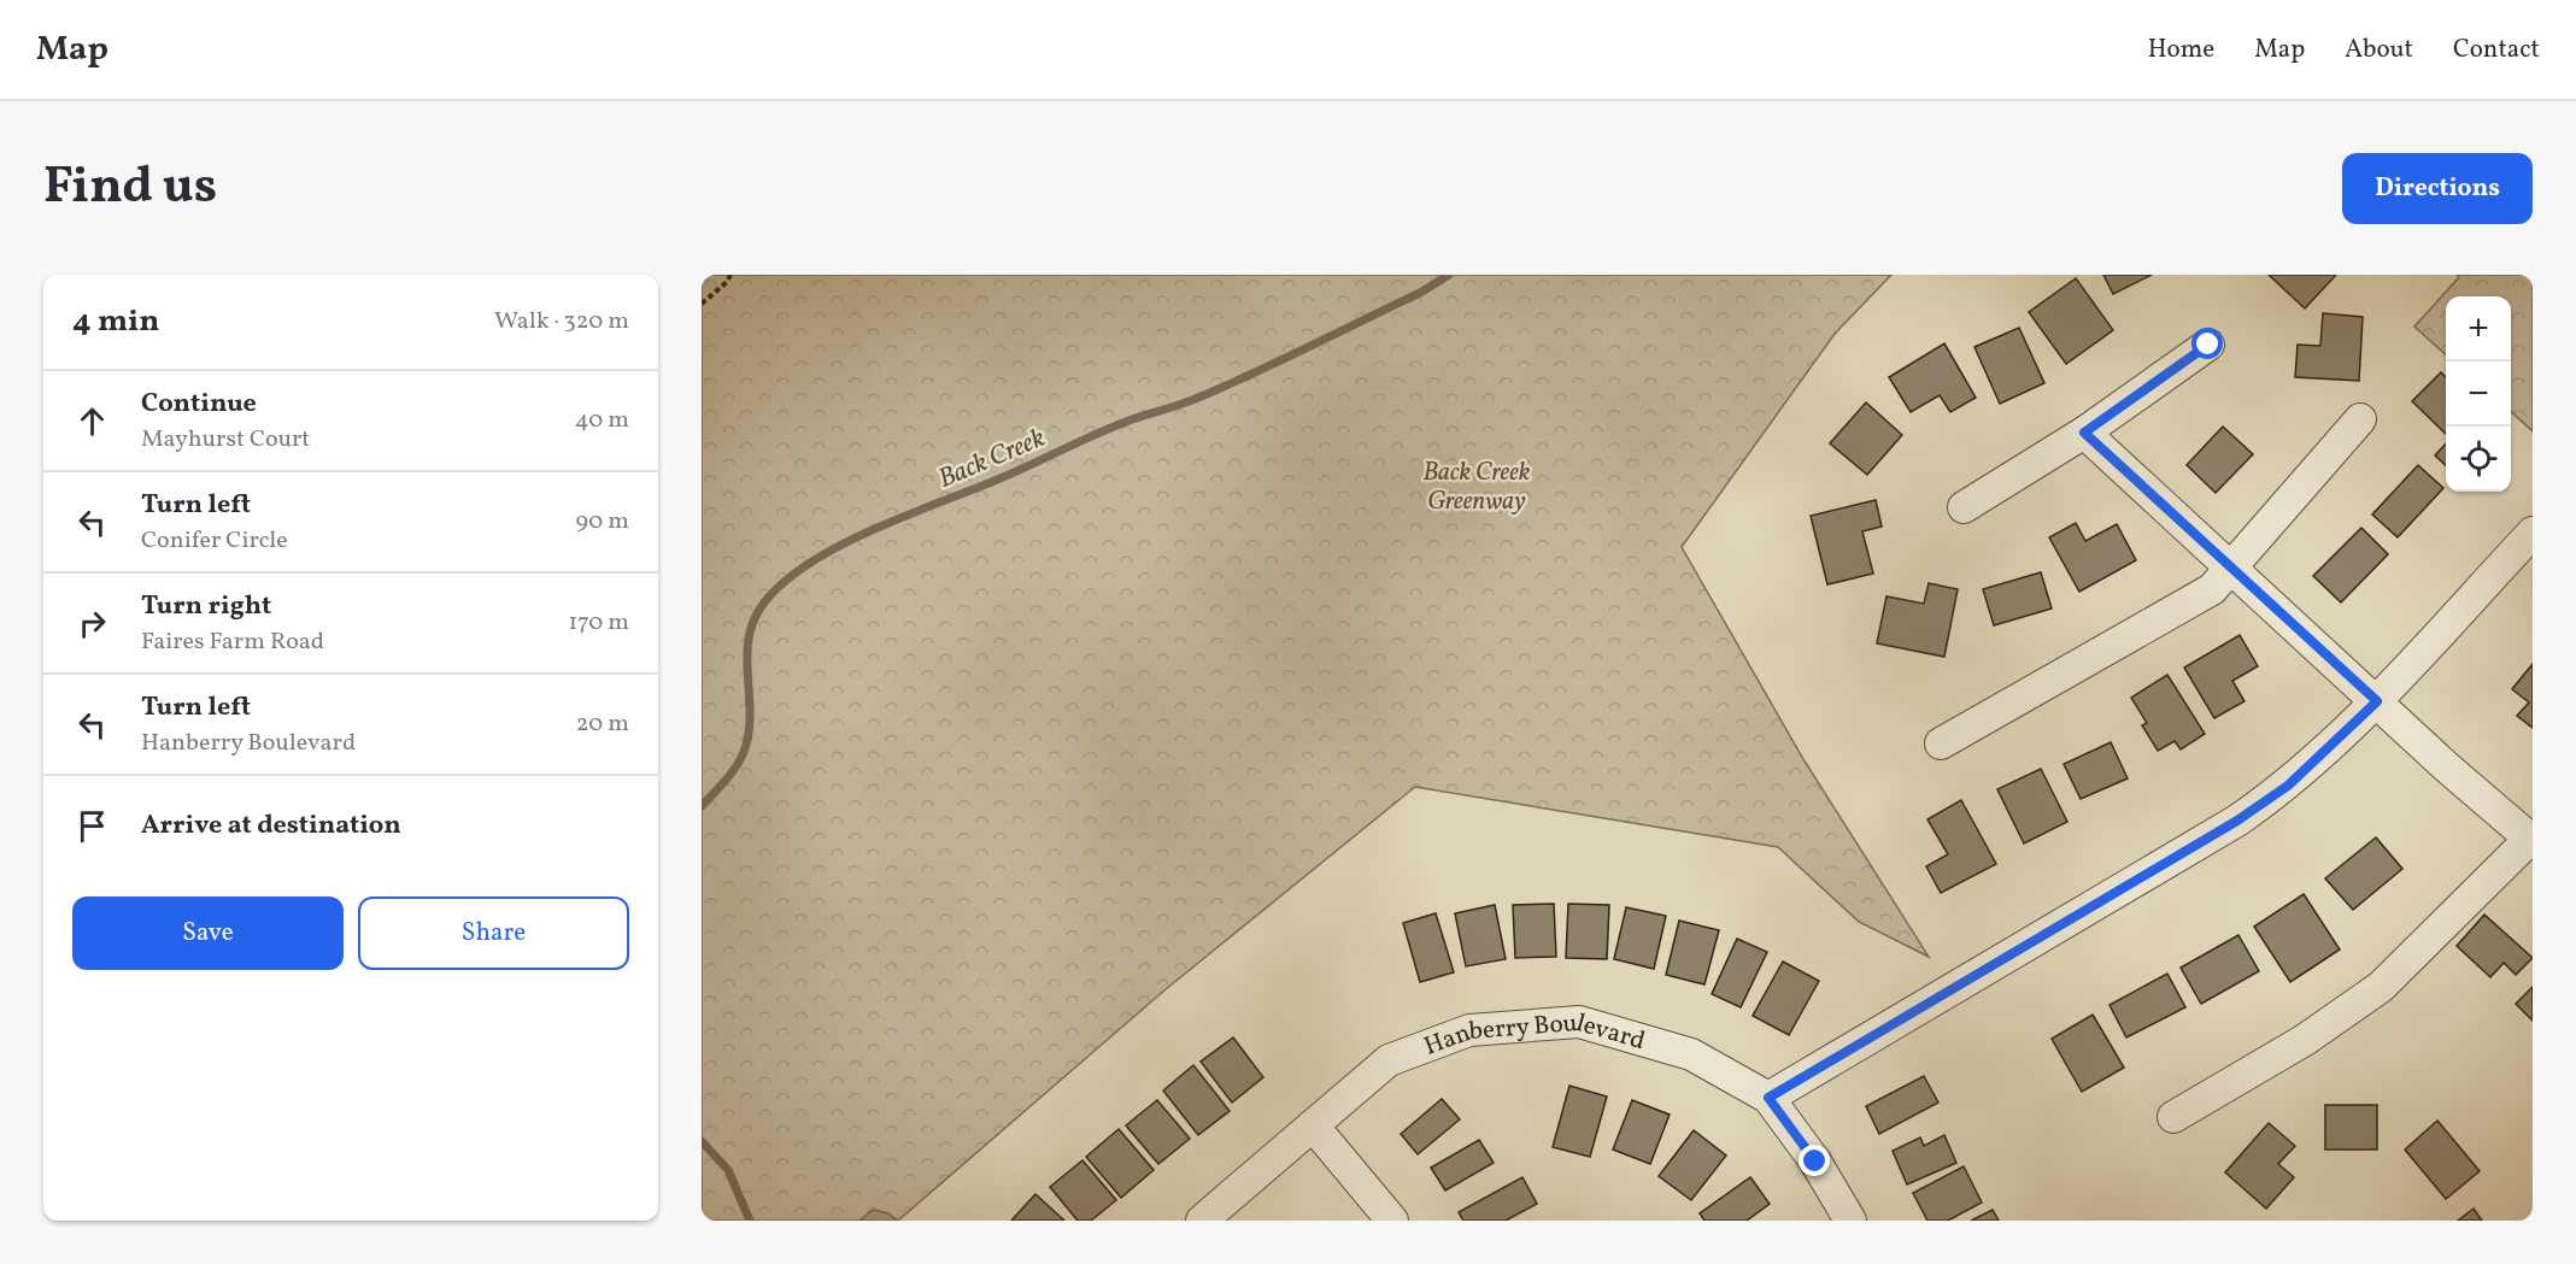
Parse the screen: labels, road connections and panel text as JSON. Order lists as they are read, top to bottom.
{
  "streets": {
    "street": ["Hanberry Boulevard"]
  },
  "water": ["Back Creek"],
  "parks": ["Back Creek Greenway"],
  "page": {
    "header": "Map",
    "nav": [
      "Home",
      "Map",
      "About",
      "Contact"
    ],
    "title": "Find us",
    "buttons": [
      "Directions",
      ["Save", "Share"]
    ],
    "heading": ["4 min", "Walk · 320 m"],
    "map_buttons": ["+", "−"],
    "list": [
      ["Continue", "Mayhurst Court", "40 m"],
      ["Turn left", "Conifer Circle", "90 m"],
      ["Turn right", "Faires Farm Road", "170 m"],
      ["Turn left", "Hanberry Boulevard", "20 m"],
      "Arrive at destination"
    ]
  }
}
